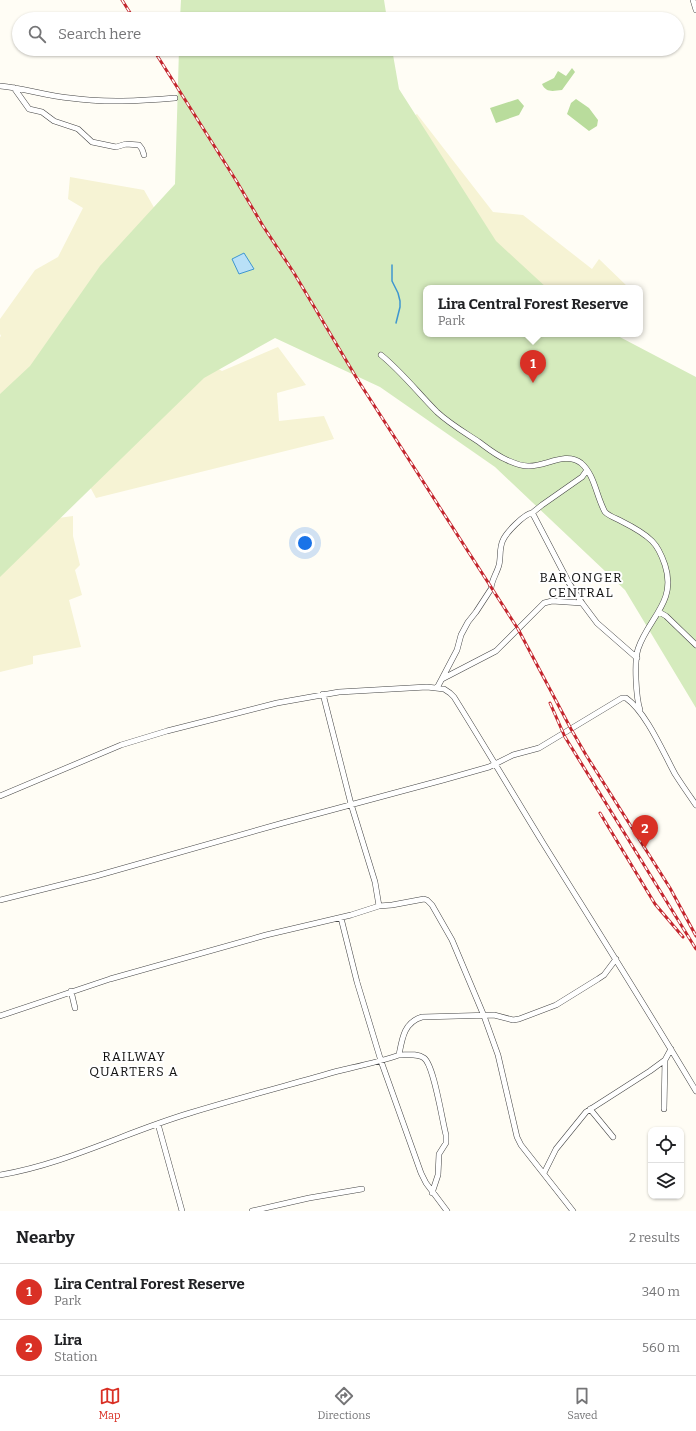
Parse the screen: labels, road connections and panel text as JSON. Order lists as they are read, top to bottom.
{
  "districts": ["BAR ONGER CENTRAL", "RAILWAY QUARTERS A"],
  "page": {
    "search": "Search here",
    "popup": ["Lira Central Forest Reserve", "Park"],
    "pins": ["1", "2"],
    "heading": ["Nearby", "2 results"],
    "list": [
      {
        "mark": "1",
        "name": "Lira Central Forest Reserve",
        "note": "Park",
        "value": "340 m"
      },
      {
        "mark": "2",
        "name": "Lira",
        "note": "Station",
        "value": "560 m"
      }
    ],
    "nav": ["Map", "Directions", "Saved"]
  }
}
